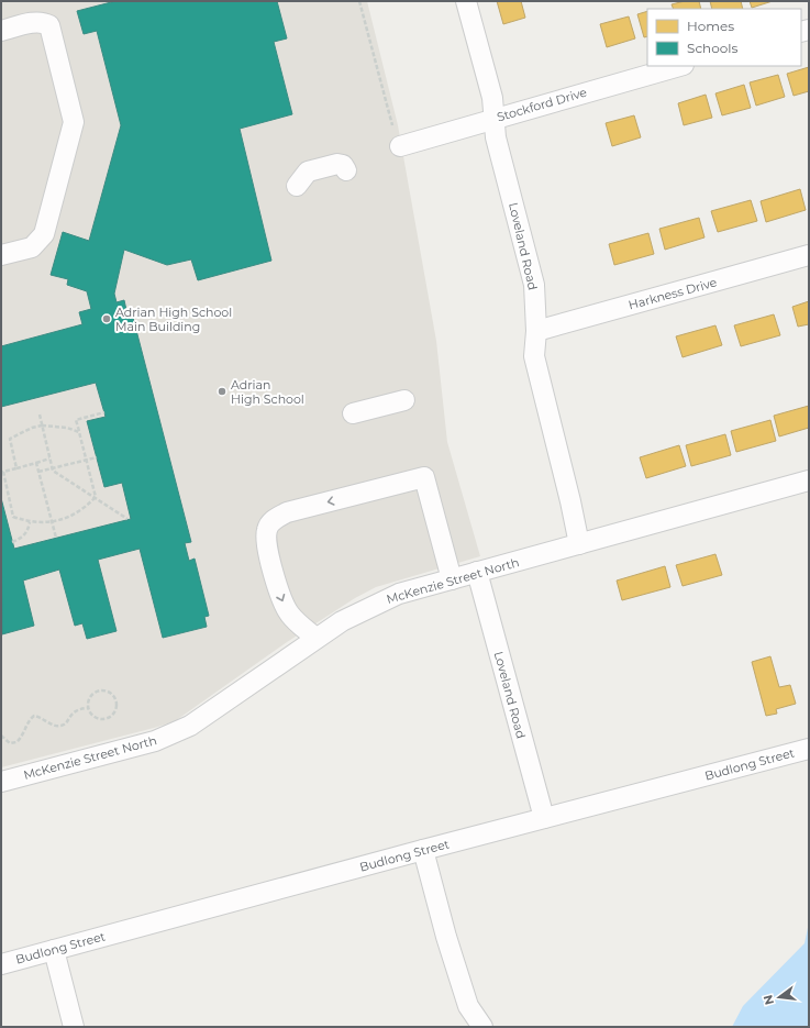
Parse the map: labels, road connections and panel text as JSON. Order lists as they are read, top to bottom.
{
  "streets": {
    "street": [
      "Stockford Drive",
      "Loveland Road",
      "Harkness Drive",
      "McKenzie Street North",
      "Budlong Street"
    ]
  },
  "crossings": [
    ["Stockford Drive", "Loveland Road"],
    ["Loveland Road", "Harkness Drive"],
    ["Loveland Road", "McKenzie Street North"],
    ["Loveland Road", "Budlong Street"]
  ],
  "places": ["Adrian High School Main Building", "Adrian High School"],
  "legend": ["Homes", "Schools"],
  "north": "left"
}
